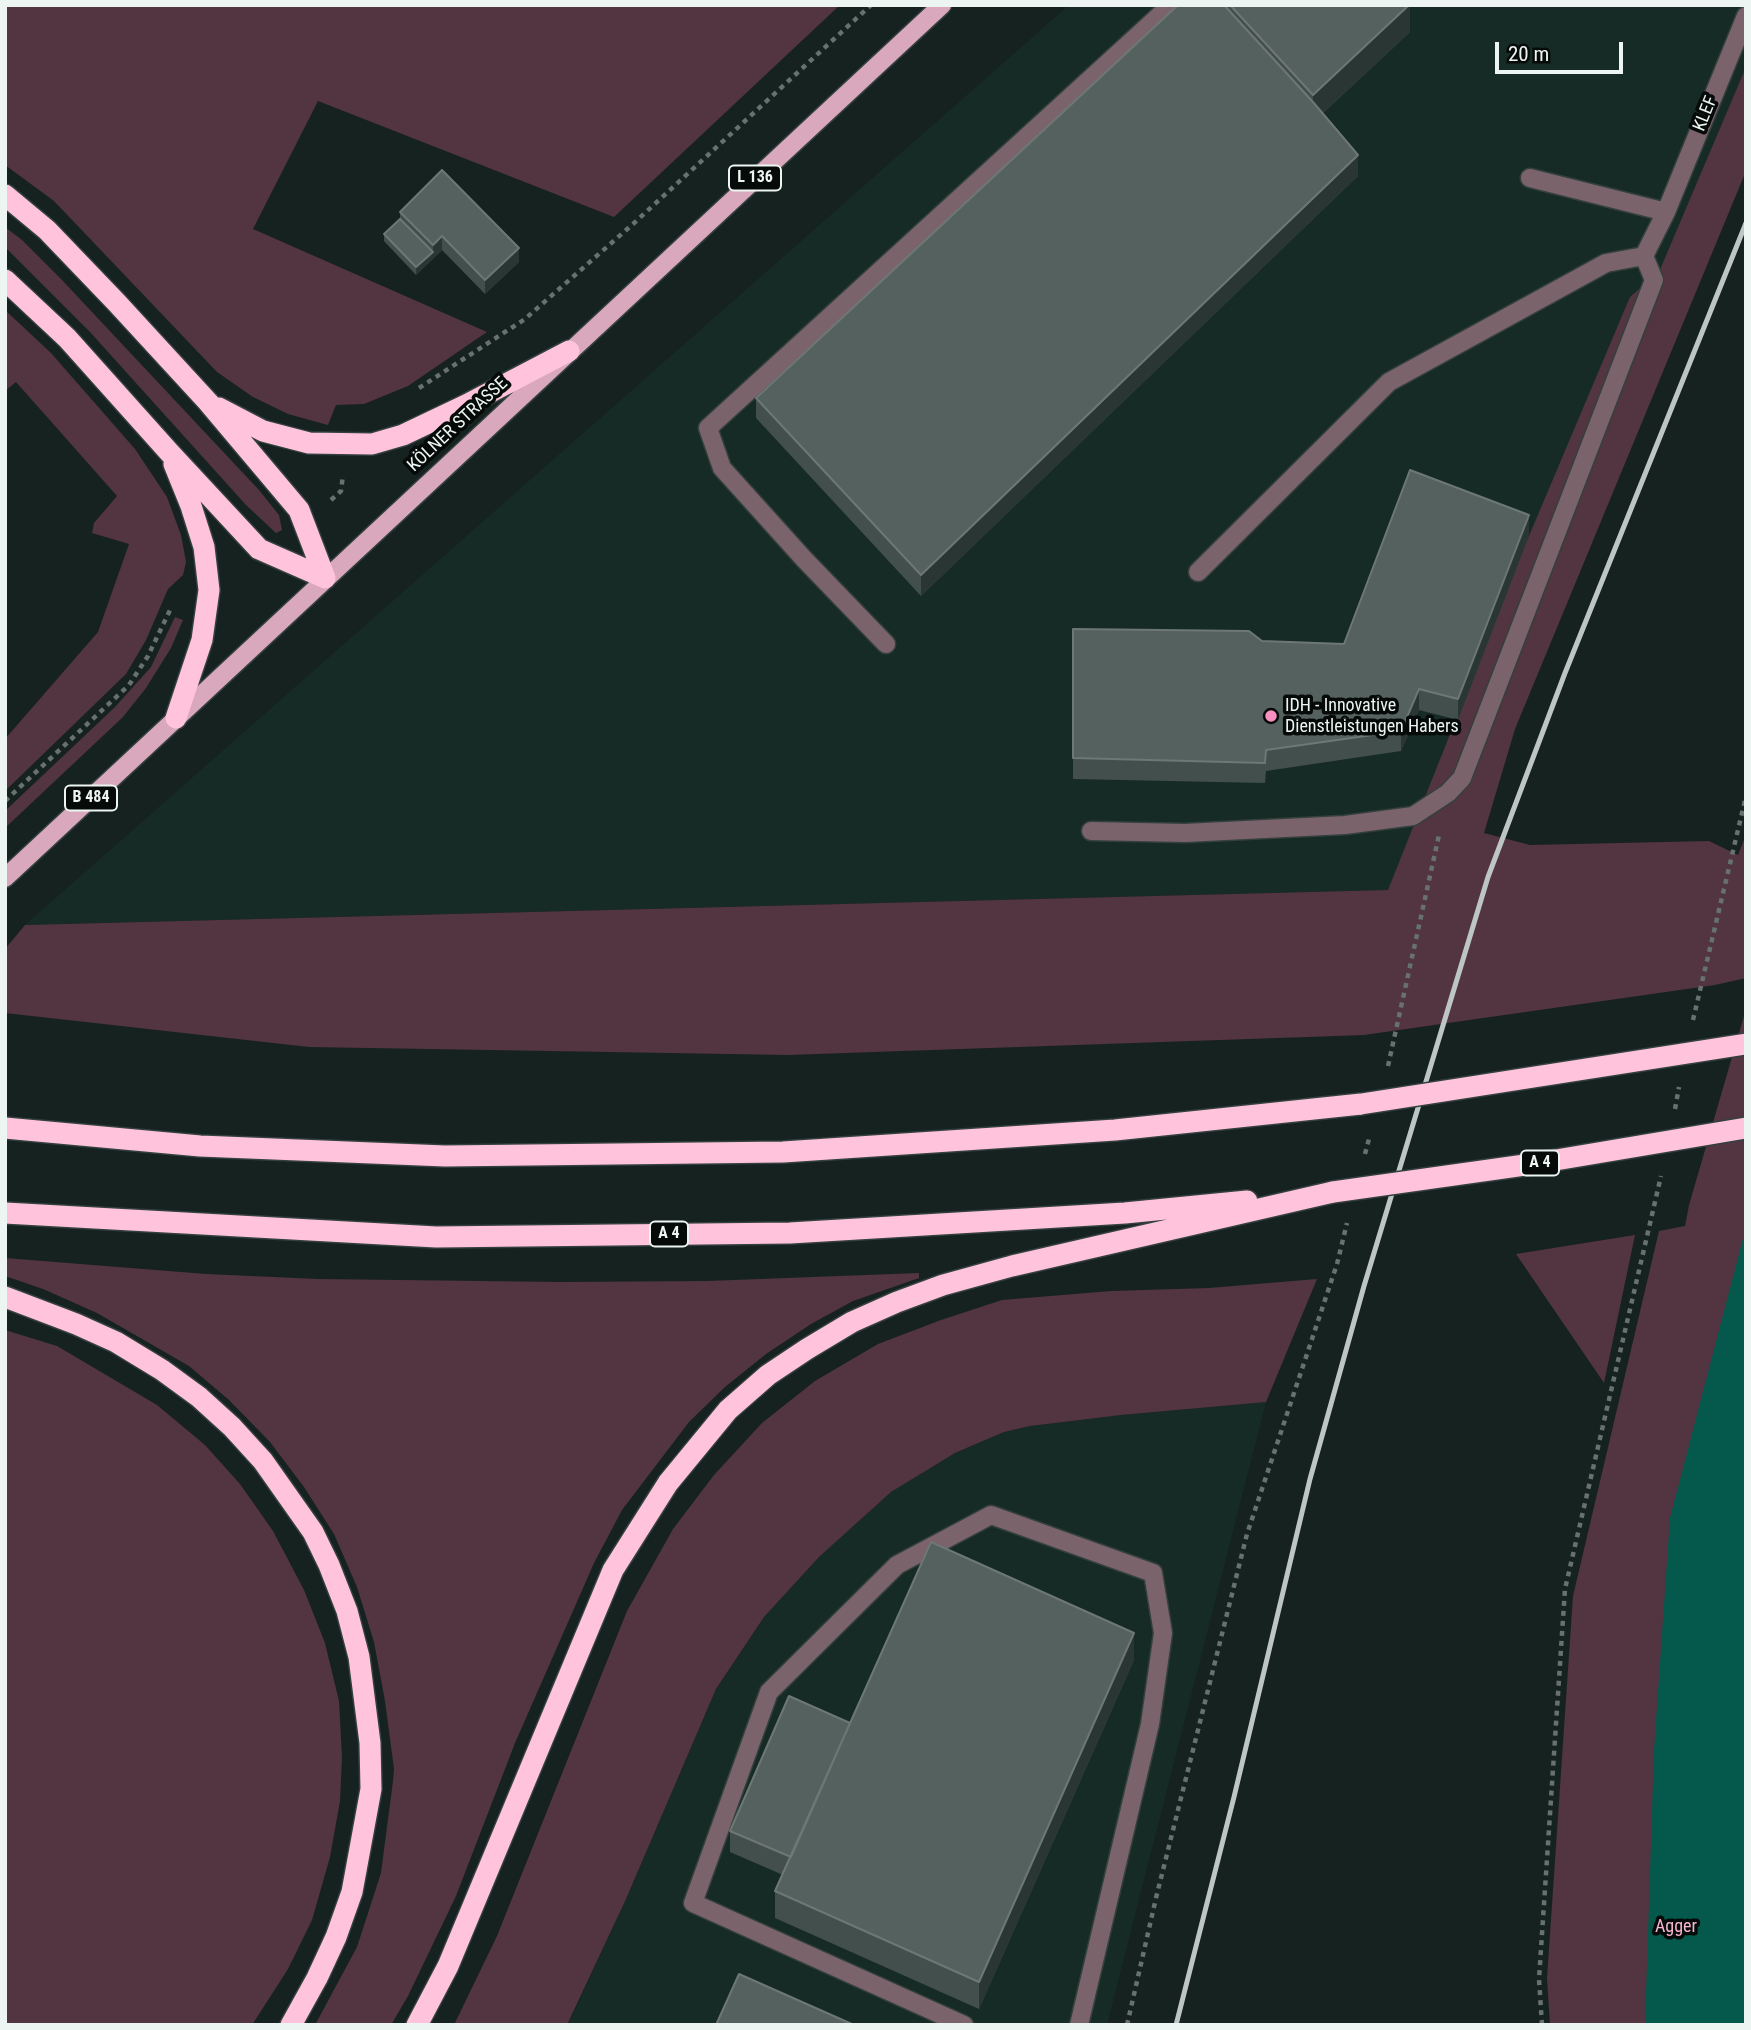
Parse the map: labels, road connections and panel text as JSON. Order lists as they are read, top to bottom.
{
  "streets": {
    "highway": ["A 4"],
    "main road": ["L 136", "KÖLNER STRASSE", "B 484"],
    "lane": ["KLEF"]
  },
  "parks": ["Agger"],
  "places": ["IDH - Innovative Dienstleistungen Habers"],
  "scale_bar": "20 m"
}
